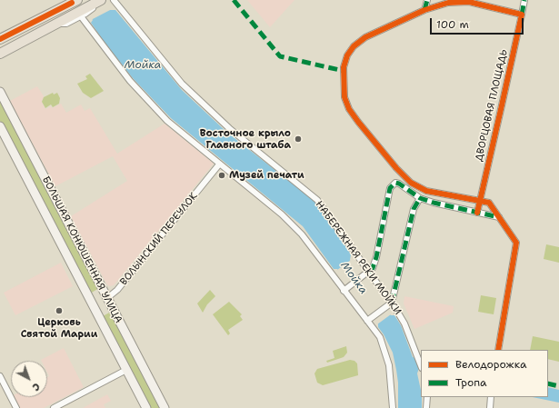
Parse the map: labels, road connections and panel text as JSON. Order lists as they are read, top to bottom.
{
  "streets": {
    "main road": ["ВОЛЫНСКИЙ ПЕРЕУЛОК", "БОЛЬШАЯ КОНЮШЕННАЯ УЛИЦА"],
    "street": ["ДВОРЦОВАЯ ПЛОЩАДЬ", "НАБЕРЕЖНАЯ РЕКИ МОЙКИ"]
  },
  "crossings": [
    ["ВОЛЫНСКИЙ ПЕРЕУЛОК", "БОЛЬШАЯ КОНЮШЕННАЯ УЛИЦА"]
  ],
  "water": ["Мойка"],
  "places": ["Восточное крыло Главного штаба", "Музей печати", "Церковь Святой Марии"],
  "legend": ["Велодорожка", "Тропа"],
  "scale_bar": "100 m",
  "north": "bottom right"
}
